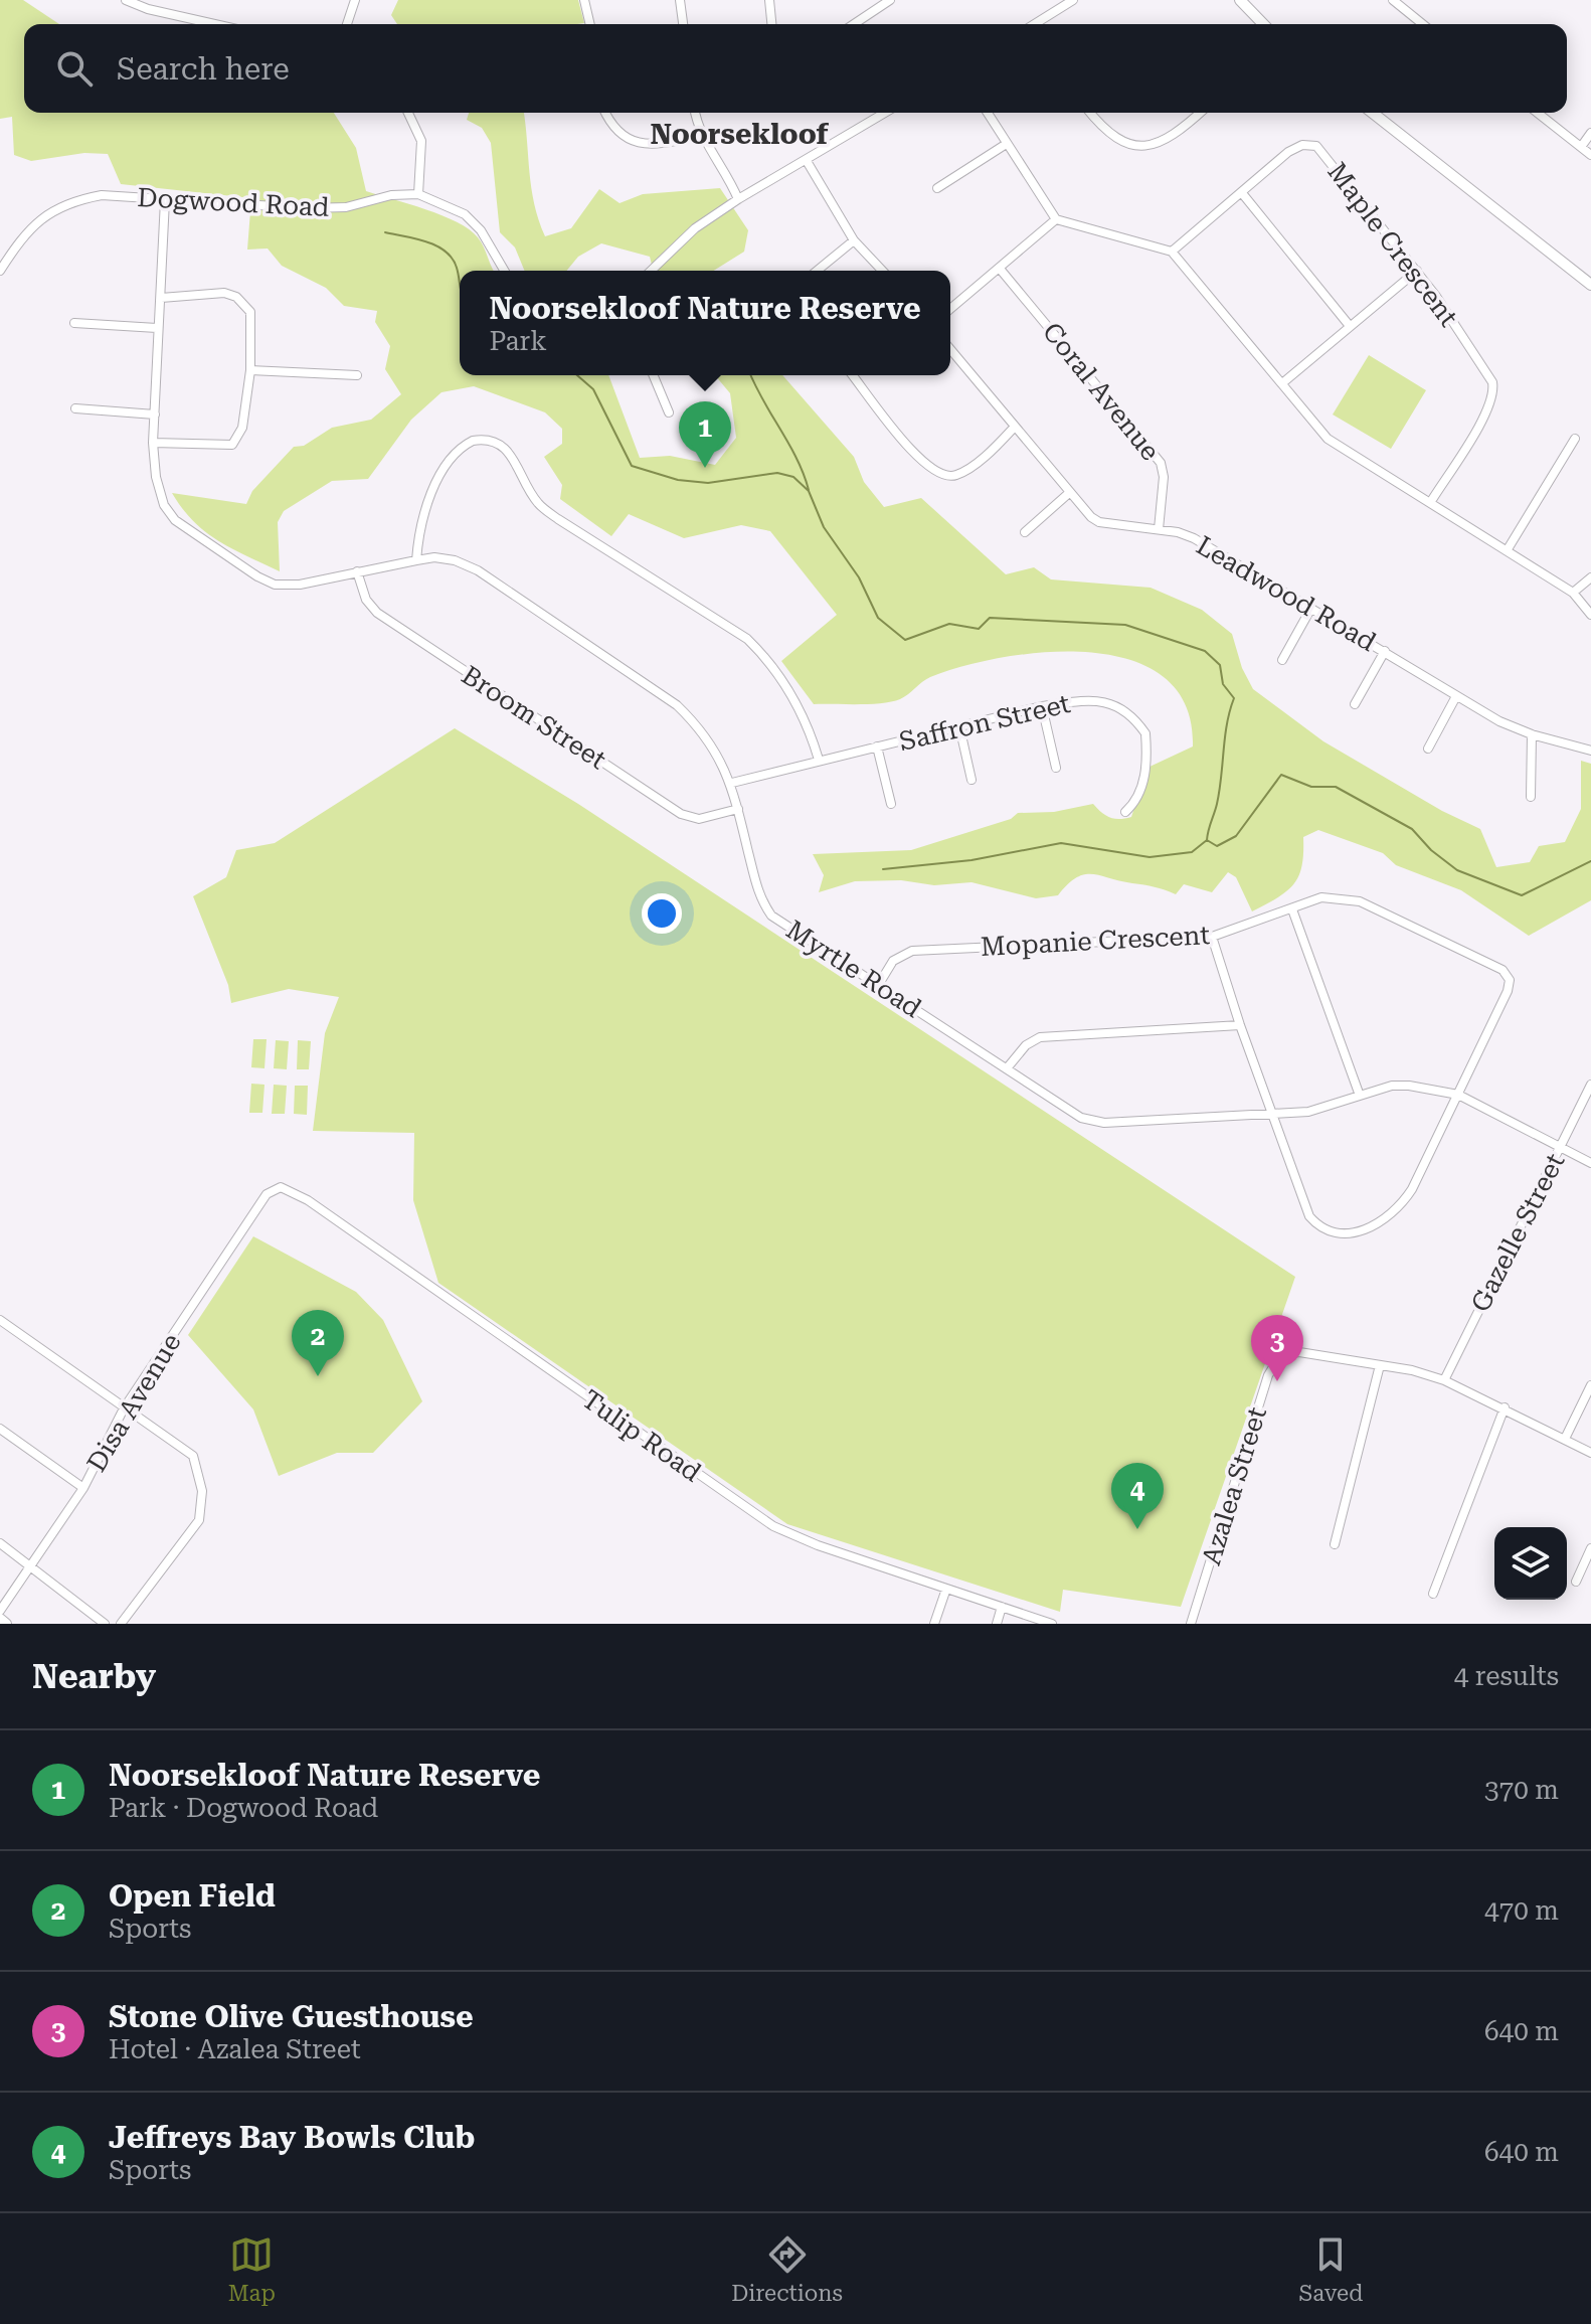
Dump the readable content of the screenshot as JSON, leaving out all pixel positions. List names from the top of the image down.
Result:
{
  "streets": {
    "street": [
      "Dogwood Road",
      "Maple Crescent",
      "Coral Avenue",
      "Leadwood Road",
      "Broom Street",
      "Saffron Street",
      "Mopanie Crescent",
      "Myrtle Road",
      "Gazelle Street",
      "Disa Avenue",
      "Tulip Road",
      "Azalea Street"
    ]
  },
  "crossings": [
    ["Dogwood Road", "Myrtle Road"],
    ["Coral Avenue", "Leadwood Road"],
    ["Broom Street", "Myrtle Road"],
    ["Saffron Street", "Myrtle Road"],
    ["Mopanie Crescent", "Myrtle Road"],
    ["Myrtle Road", "Gazelle Street"],
    ["Disa Avenue", "Tulip Road"]
  ],
  "districts": ["Noorsekloof"],
  "page": {
    "search": "Search here",
    "popup": ["Noorsekloof Nature Reserve", "Park"],
    "pins": [
      "1",
      "2",
      "3",
      "4"
    ],
    "heading": ["Nearby", "4 results"],
    "list": [
      {
        "mark": "1",
        "name": "Noorsekloof Nature Reserve",
        "note": "Park · Dogwood Road",
        "value": "370 m"
      },
      {
        "mark": "2",
        "name": "Open Field",
        "note": "Sports",
        "value": "470 m"
      },
      {
        "mark": "3",
        "name": "Stone Olive Guesthouse",
        "note": "Hotel · Azalea Street",
        "value": "640 m"
      },
      {
        "mark": "4",
        "name": "Jeffreys Bay Bowls Club",
        "note": "Sports",
        "value": "640 m"
      }
    ],
    "nav": ["Map", "Directions", "Saved"]
  }
}
